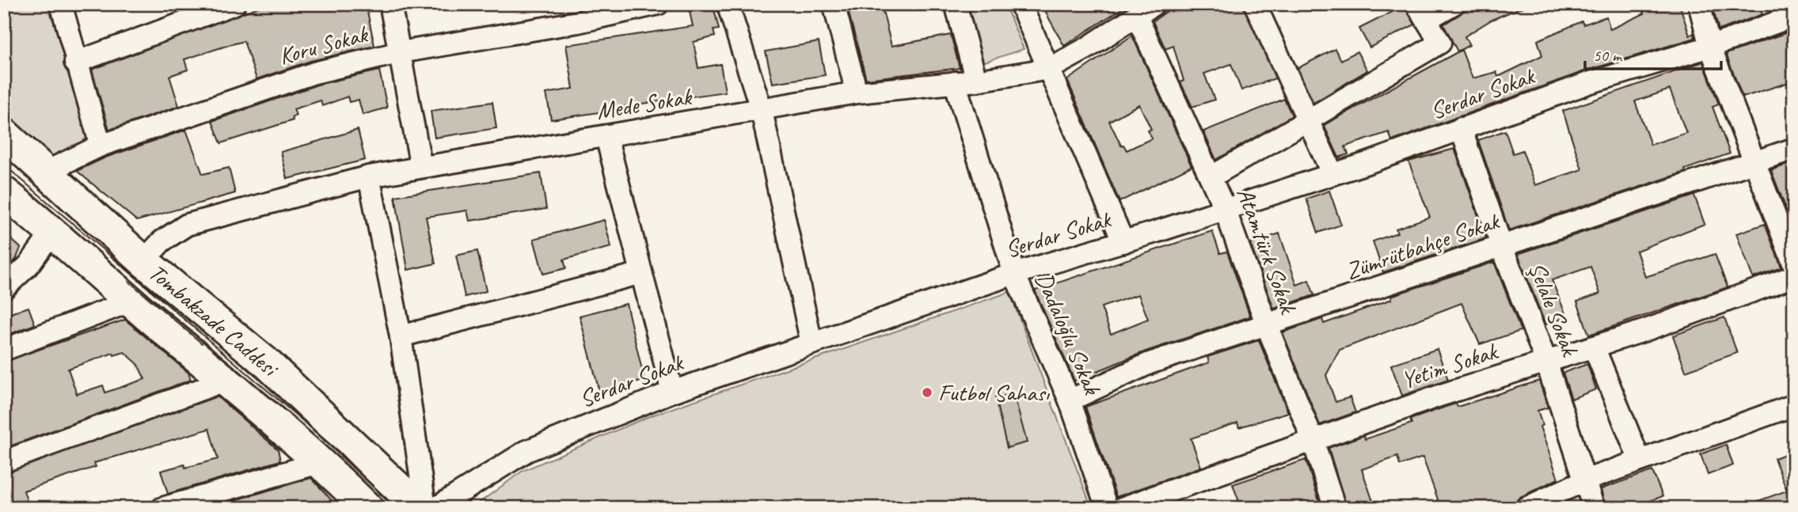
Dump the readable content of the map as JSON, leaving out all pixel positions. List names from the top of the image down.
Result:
{
  "streets": {
    "main road": ["Tombakzade Caddesi"],
    "street": [
      "Koru Sokak",
      "Serdar Sokak",
      "Mede Sokak",
      "Zümrütbahçe Sokak",
      "Atamtürk Sokak",
      "Şelale Sokak",
      "Dadaloğlu Sokak",
      "Yetim Sokak"
    ]
  },
  "crossings": [
    ["Koru Sokak", "Tombakzade Caddesi"],
    ["Serdar Sokak", "Atamtürk Sokak"],
    ["Serdar Sokak", "Şelale Sokak"],
    ["Serdar Sokak", "Dadaloğlu Sokak"],
    ["Mede Sokak", "Atamtürk Sokak"],
    ["Mede Sokak", "Tombakzade Caddesi"],
    ["Mede Sokak", "Dadaloğlu Sokak"],
    ["Zümrütbahçe Sokak", "Atamtürk Sokak"],
    ["Zümrütbahçe Sokak", "Şelale Sokak"],
    ["Zümrütbahçe Sokak", "Dadaloğlu Sokak"],
    ["Atamtürk Sokak", "Yetim Sokak"],
    ["Şelale Sokak", "Yetim Sokak"]
  ],
  "places": ["Futbol Sahası"],
  "scale_bar": "50 m"
}
